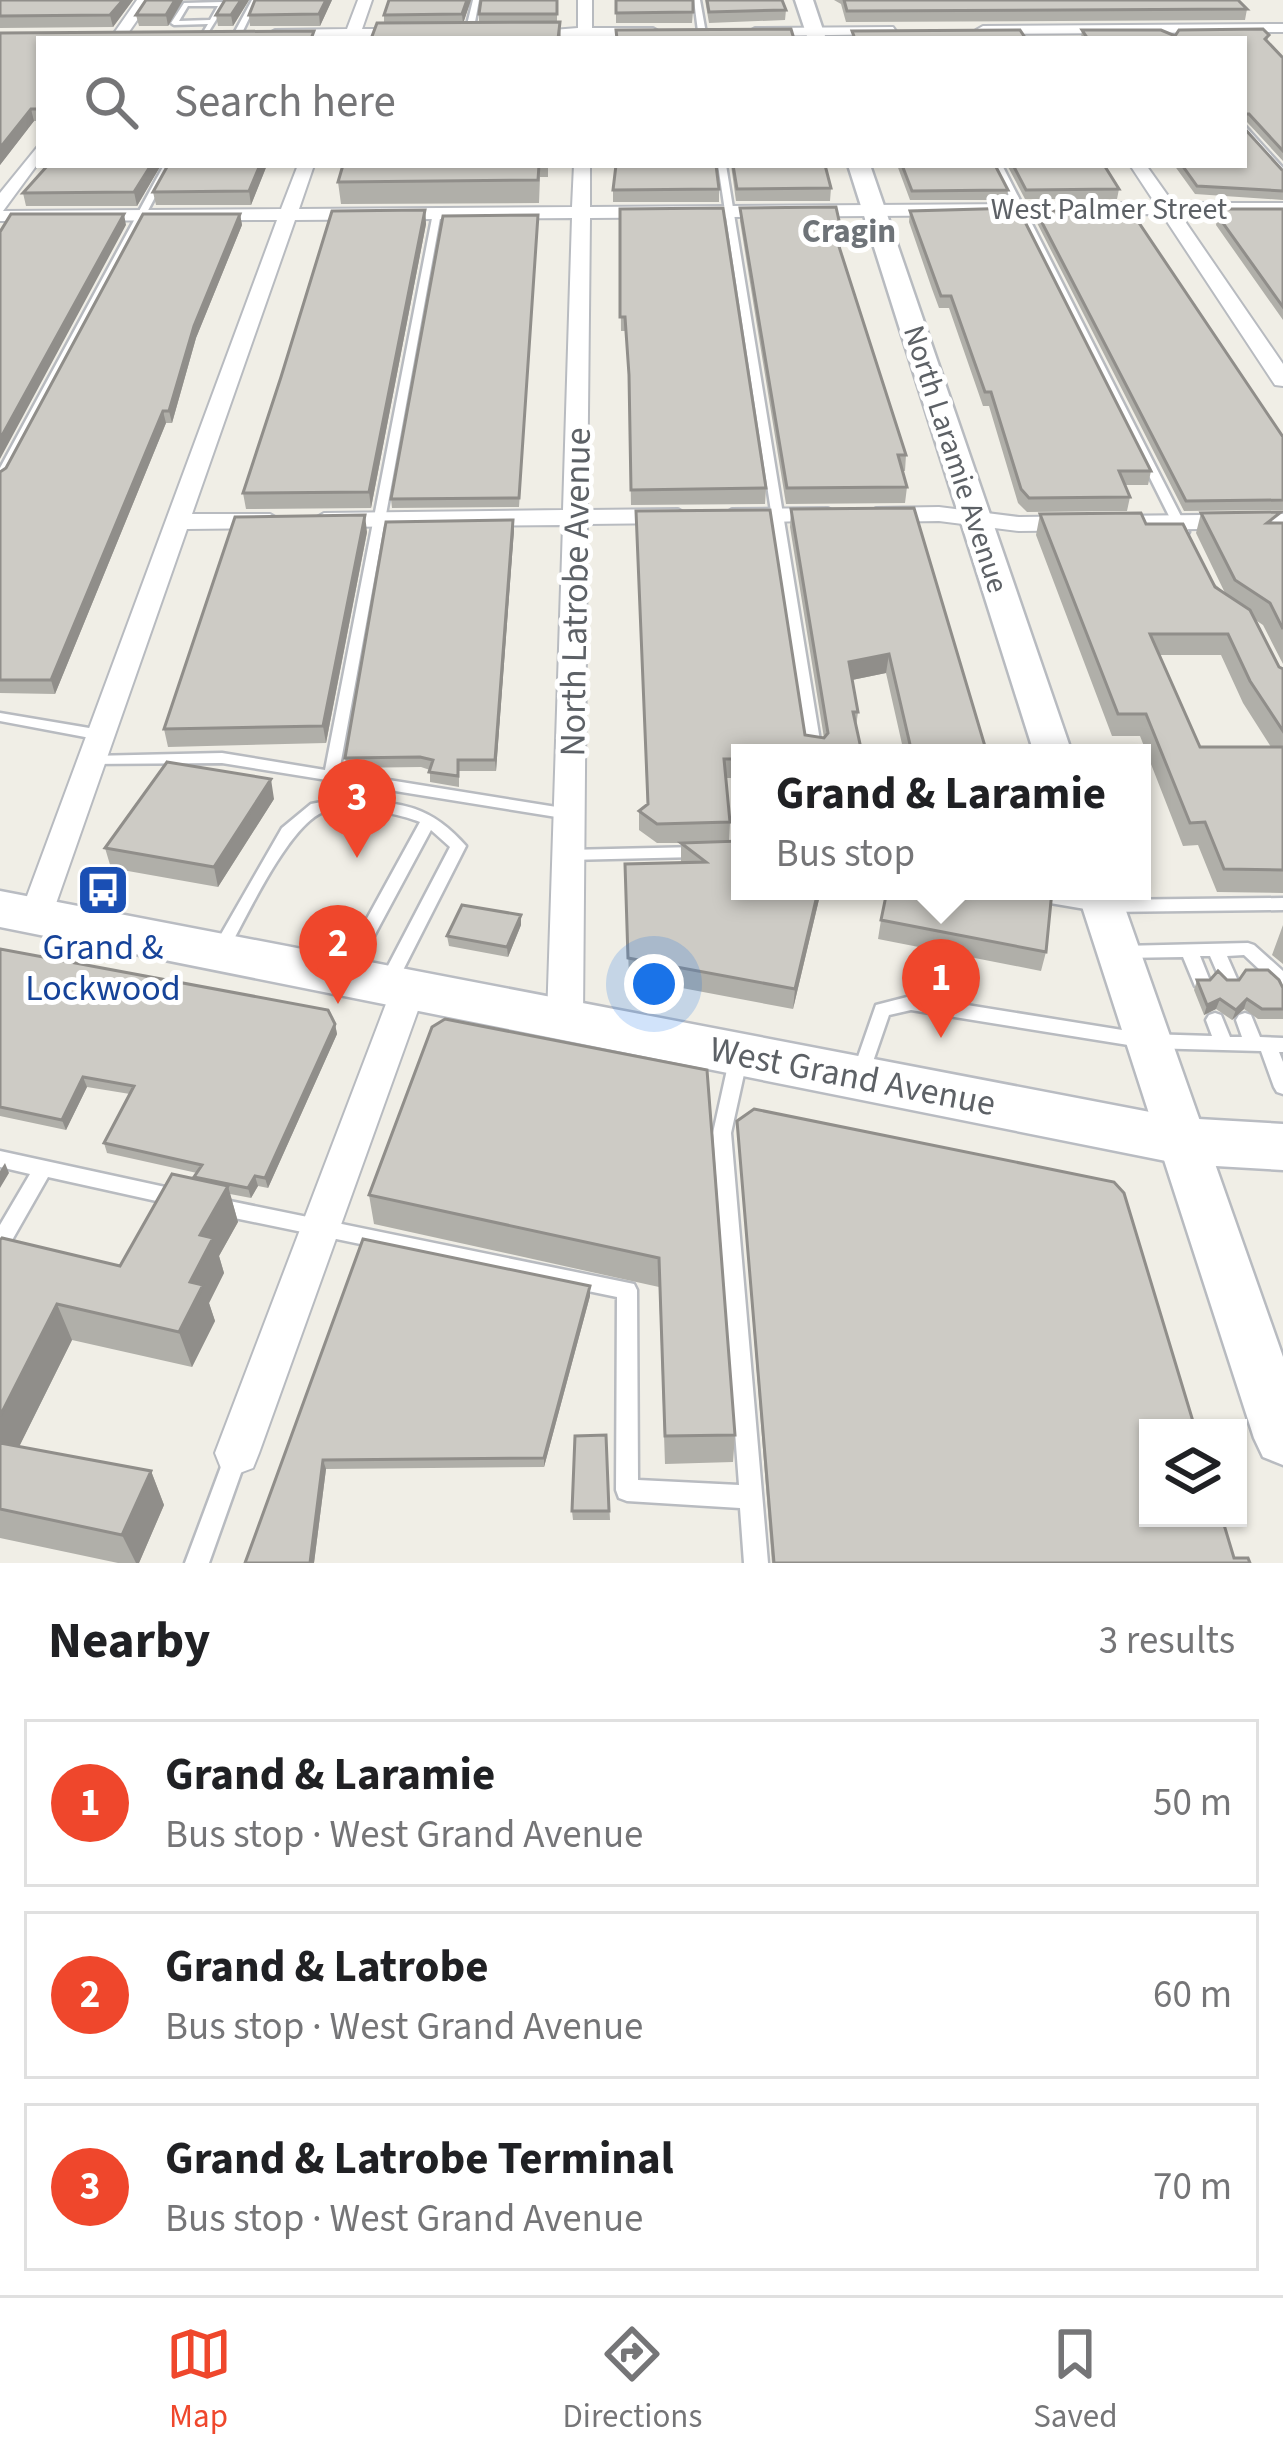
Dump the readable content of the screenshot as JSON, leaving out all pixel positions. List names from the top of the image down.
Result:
{
  "streets": {
    "main road": ["West Grand Avenue"],
    "street": ["West Palmer Street", "North Laramie Avenue", "North Latrobe Avenue"]
  },
  "crossings": [
    ["West Palmer Street", "North Laramie Avenue"],
    ["West Palmer Street", "North Latrobe Avenue"],
    ["North Latrobe Avenue", "West Grand Avenue"]
  ],
  "districts": ["Cragin"],
  "places": {
    "bus stop": ["Grand & Lockwood"]
  },
  "page": {
    "search": "Search here",
    "popup": ["Grand & Laramie", "Bus stop"],
    "pins": ["3", "2", "1"],
    "heading": ["Nearby", "3 results"],
    "list": [
      {
        "mark": "1",
        "name": "Grand & Laramie",
        "note": "Bus stop · West Grand Avenue",
        "value": "50 m"
      },
      {
        "mark": "2",
        "name": "Grand & Latrobe",
        "note": "Bus stop · West Grand Avenue",
        "value": "60 m"
      },
      {
        "mark": "3",
        "name": "Grand & Latrobe Terminal",
        "note": "Bus stop · West Grand Avenue",
        "value": "70 m"
      }
    ],
    "nav": ["Map", "Directions", "Saved"]
  }
}
